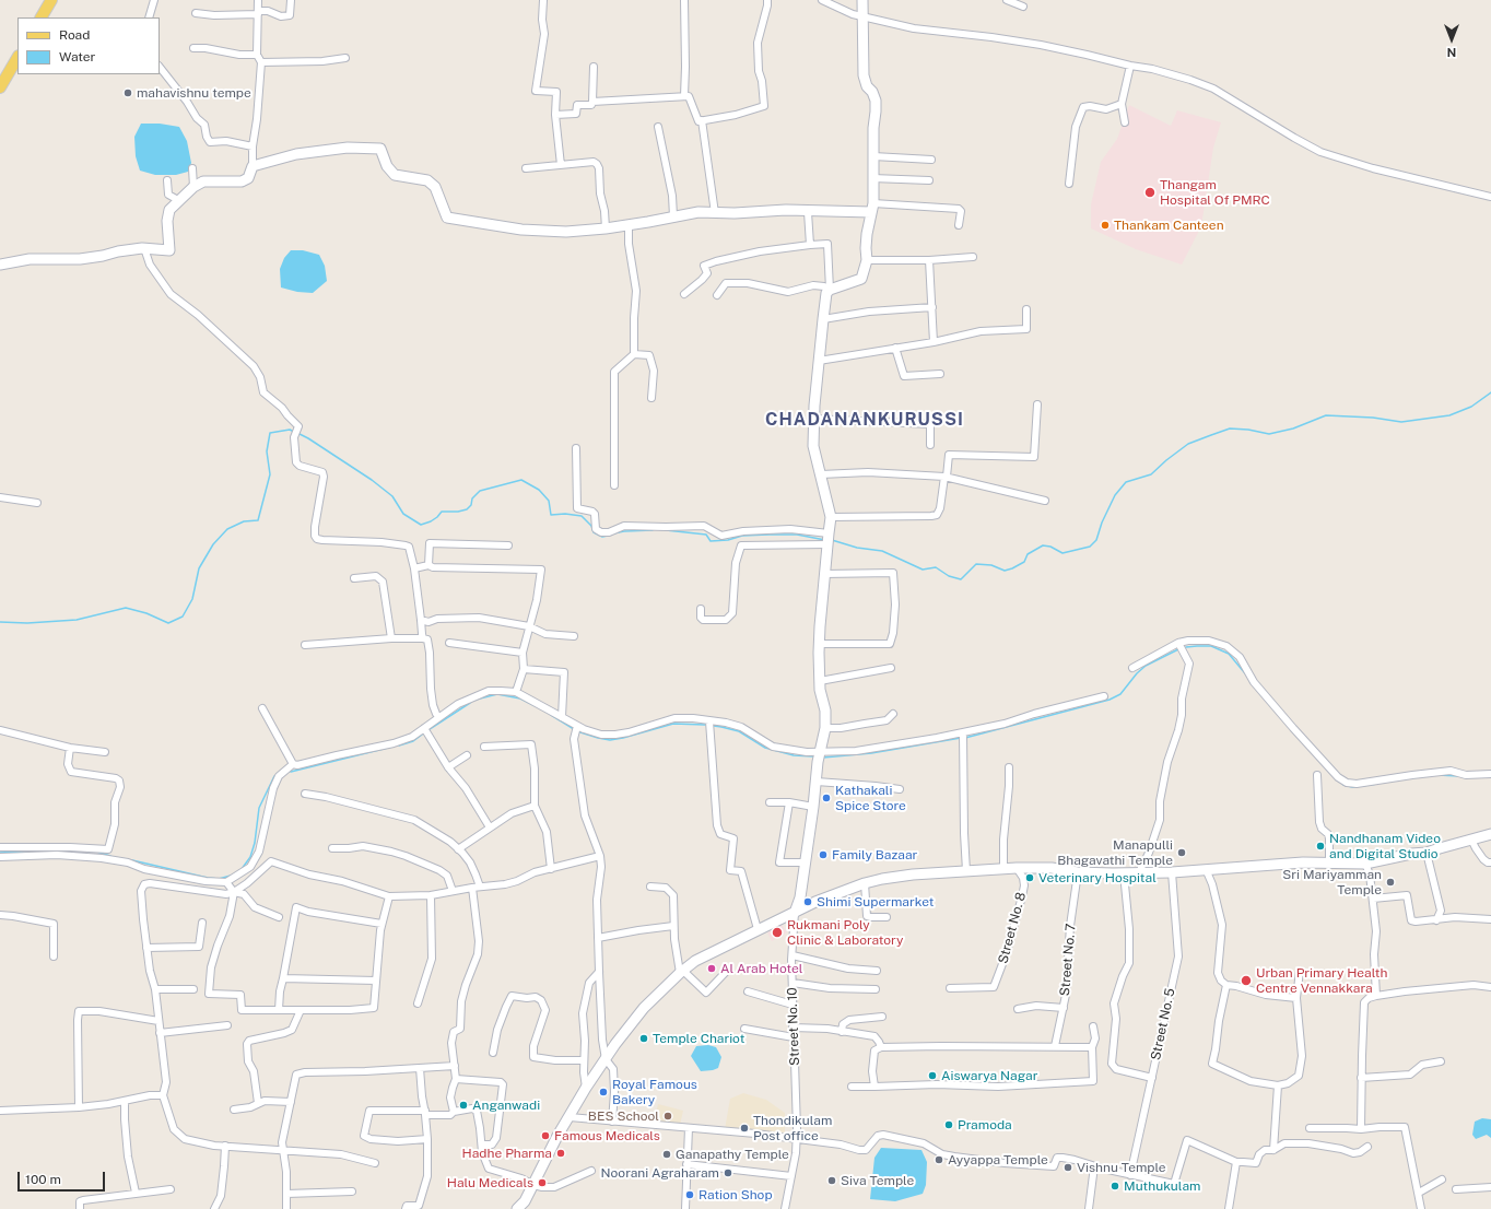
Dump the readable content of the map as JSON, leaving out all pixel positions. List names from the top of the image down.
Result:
{
  "streets": {
    "street": [
      "Street No. 8",
      "Street No. 7",
      "Street No. 5",
      "Street No. 10"
    ]
  },
  "districts": ["CHADANANKURUSSI"],
  "places": [
    "mahavishnu tempe",
    "Thangam Hospital Of PMRC",
    "Thankam Canteen",
    "Kathakali Spice Store",
    "Nandhanam Video and Digital Studio",
    "Manapulli Bhagavathi Temple",
    "Family Bazaar",
    "Veterinary Hospital",
    "Sri Mariyamman Temple",
    "Shimi Supermarket",
    "Rukmani Poly Clinic & Laboratory",
    "Al Arab Hotel",
    "Urban Primary Health Centre Vennakkara",
    "Temple Chariot",
    "Aiswarya Nagar",
    "Royal Famous Bakery",
    "Anganwadi",
    "BES School",
    "Pramoda",
    "Thondikulam Post office",
    "Famous Medicals",
    "Hadhe Pharma",
    "Ganapathy Temple",
    "Ayyappa Temple",
    "Vishnu Temple",
    "Noorani Agraharam",
    "Siva Temple",
    "Halu Medicals",
    "Muthukulam",
    "Ration Shop"
  ],
  "legend": ["Road", "Water"],
  "scale_bar": "100 m",
  "north": "bottom"
}
